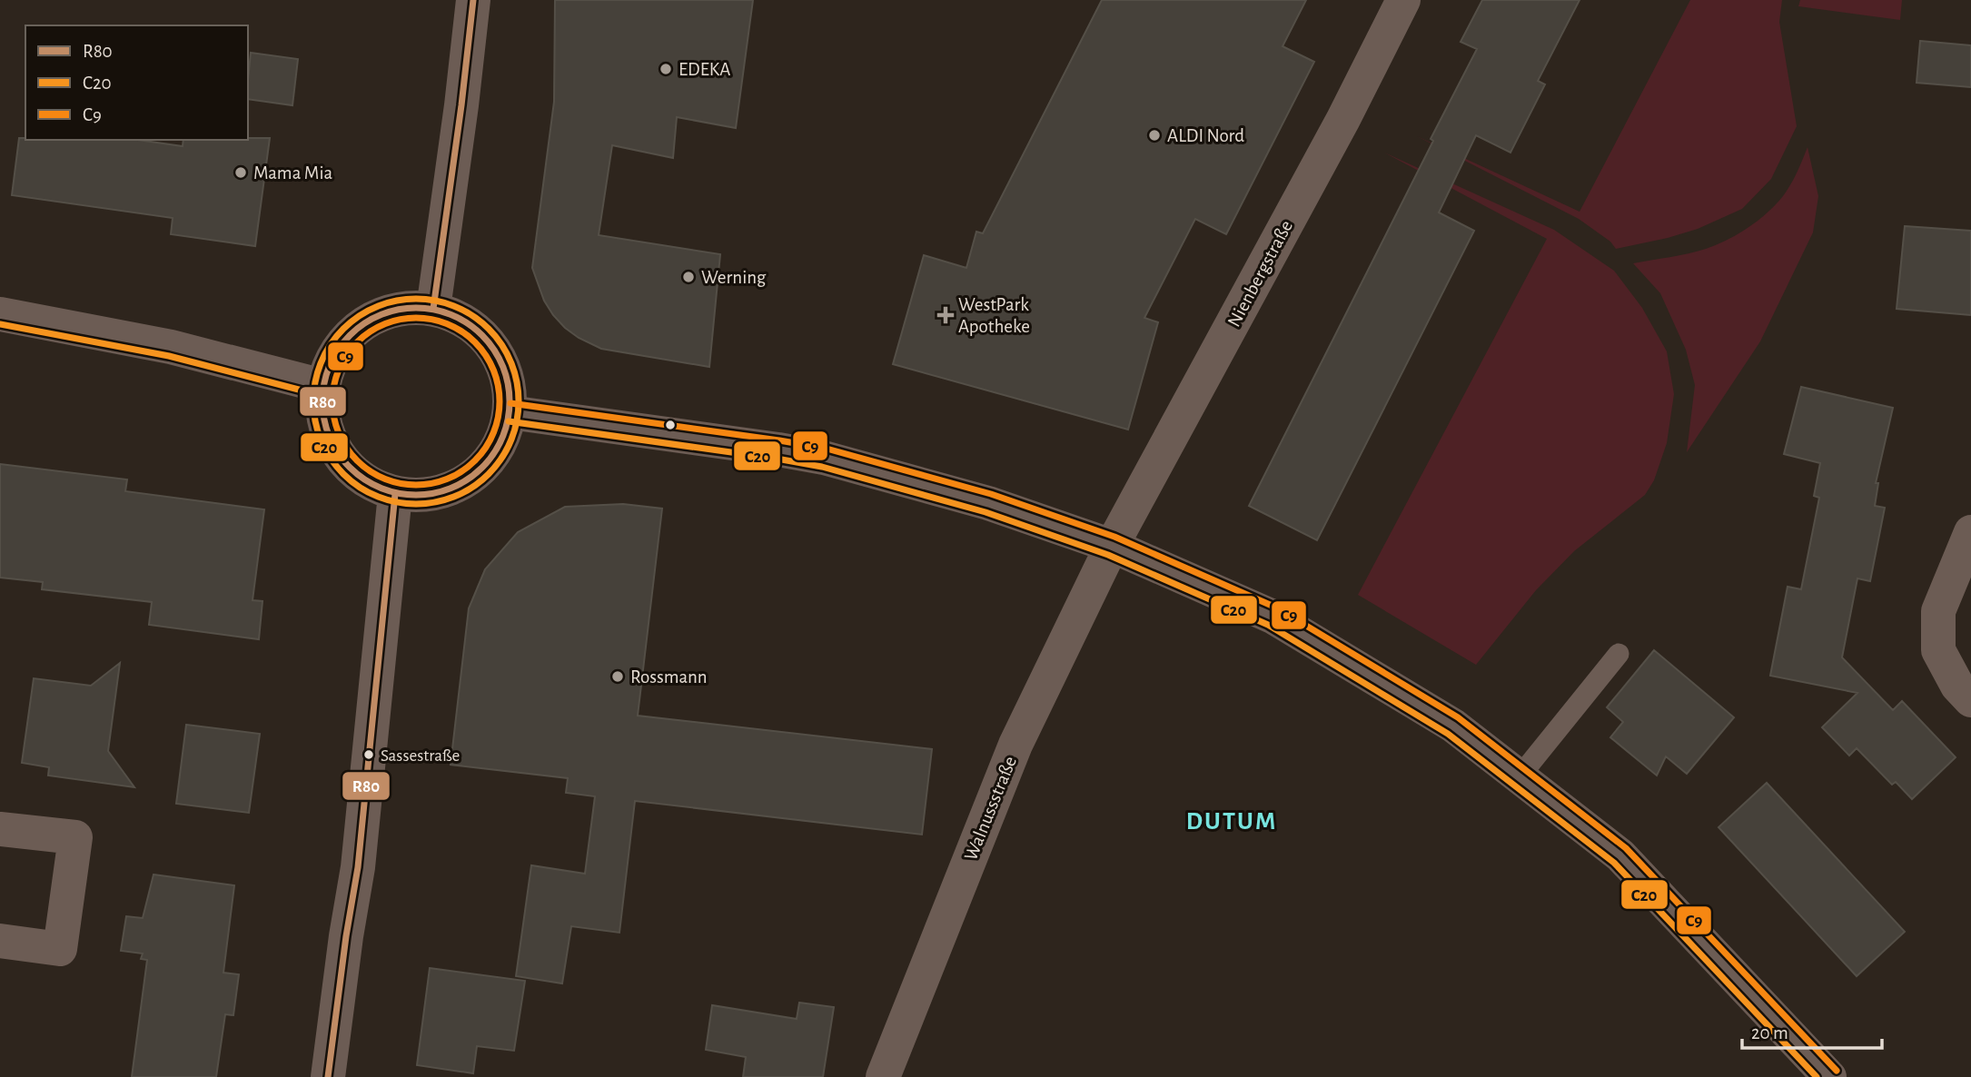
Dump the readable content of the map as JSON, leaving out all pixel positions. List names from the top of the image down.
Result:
{
  "streets": {
    "street": ["Nienbergstraße", "Walnussstraße"]
  },
  "crossings": [
    ["Nienbergstraße", "Walnussstraße"]
  ],
  "districts": ["DUTUM"],
  "places": {
    "other": [
      "EDEKA",
      "ALDI Nord",
      "Mama Mia",
      "Werning",
      "Rossmann",
      "Sassestraße"
    ],
    "health": ["WestPark Apotheke"]
  },
  "lines": ["transit line R80", "transit line C20", "transit line C9"],
  "legend": ["R80", "C20", "C9"],
  "scale_bar": "20 m"
}
